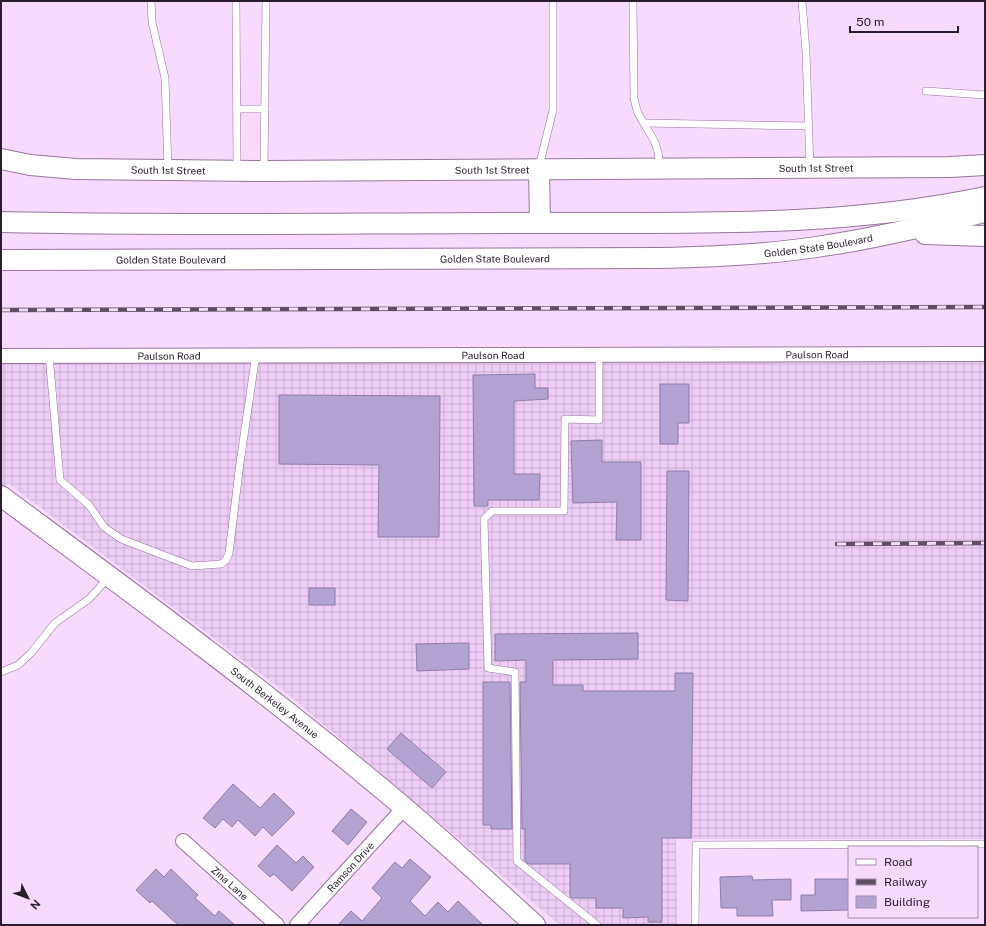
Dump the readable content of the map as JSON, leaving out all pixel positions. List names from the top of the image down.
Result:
{
  "streets": {
    "main road": ["South 1st Street", "Golden State Boulevard", "South Berkeley Avenue"],
    "street": ["Paulson Road", "Ramson Drive", "Zina Lane"]
  },
  "crossings": [
    ["South Berkeley Avenue", "Ramson Drive"]
  ],
  "legend": ["Road", "Railway", "Building"],
  "scale_bar": "50 m",
  "north": "bottom right"
}
